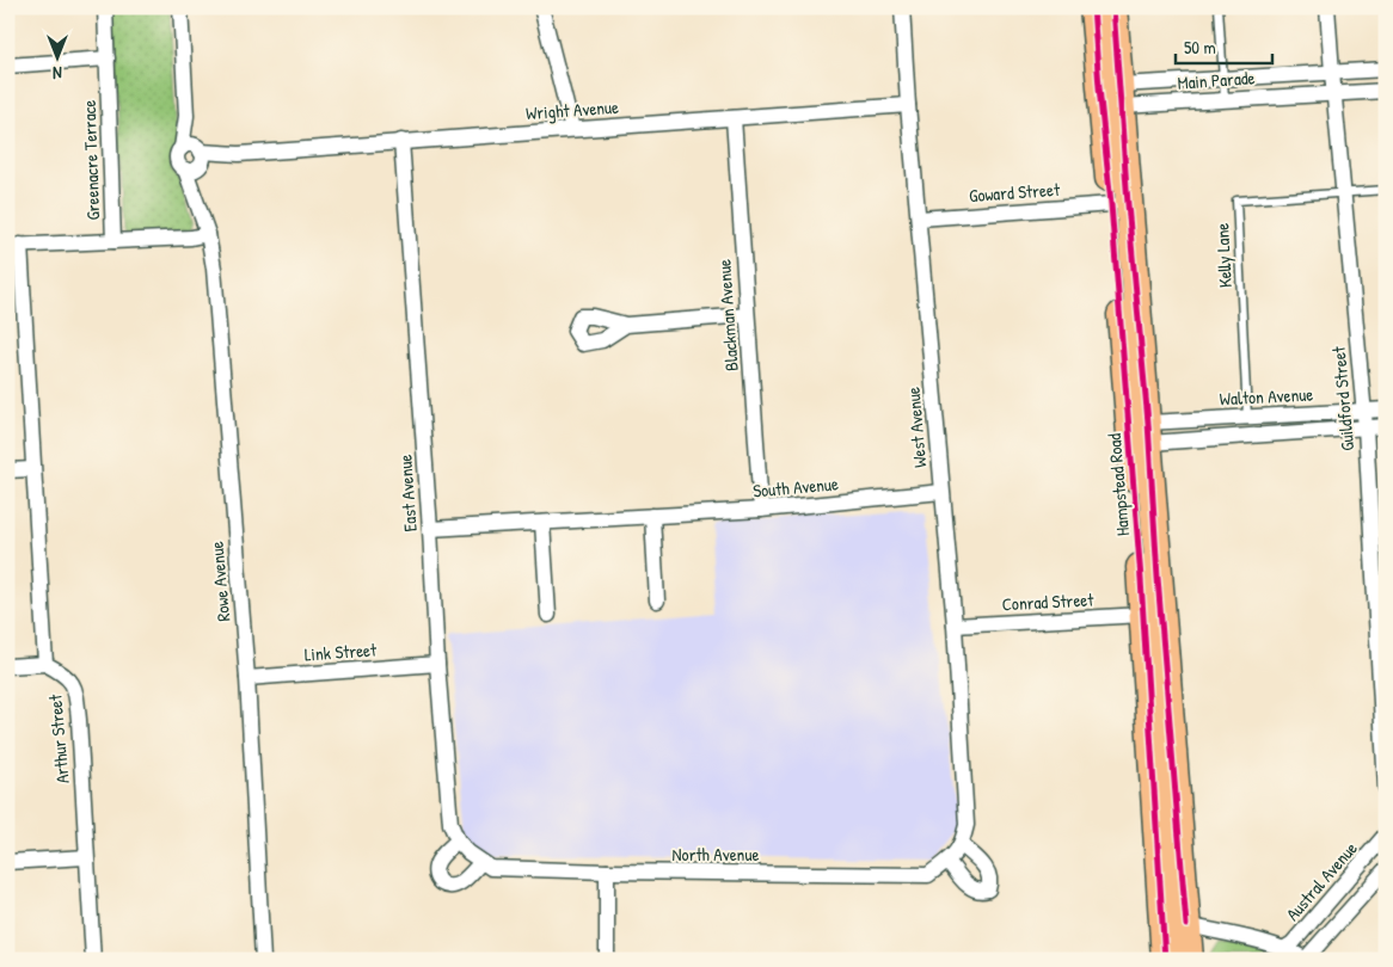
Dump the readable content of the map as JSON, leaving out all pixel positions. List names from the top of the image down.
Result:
{
  "streets": {
    "highway": ["Hampstead Road"],
    "street": [
      "Main Parade",
      "Wright Avenue",
      "Greenacre Terrace",
      "Goward Street",
      "Blackman Avenue",
      "Walton Avenue",
      "Guildford Street",
      "West Avenue",
      "South Avenue",
      "East Avenue",
      "Rowe Avenue",
      "Conrad Street",
      "Link Street",
      "Arthur Street",
      "North Avenue",
      "Austral Avenue"
    ],
    "lane": ["Kelly Lane"]
  },
  "crossings": [
    ["Main Parade", "Guildford Street"],
    ["Main Parade", "Hampstead Road"],
    ["Wright Avenue", "Blackman Avenue"],
    ["Wright Avenue", "West Avenue"],
    ["Wright Avenue", "East Avenue"],
    ["Wright Avenue", "Rowe Avenue"],
    ["Goward Street", "West Avenue"],
    ["Goward Street", "Hampstead Road"],
    ["Kelly Lane", "Walton Avenue"],
    ["Kelly Lane", "Guildford Street"],
    ["Blackman Avenue", "South Avenue"],
    ["Walton Avenue", "Guildford Street"],
    ["Walton Avenue", "Hampstead Road"],
    ["West Avenue", "South Avenue"],
    ["West Avenue", "Conrad Street"],
    ["West Avenue", "North Avenue"],
    ["Hampstead Road", "Conrad Street"],
    ["South Avenue", "East Avenue"],
    ["East Avenue", "Link Street"],
    ["East Avenue", "North Avenue"],
    ["Rowe Avenue", "Link Street"]
  ],
  "scale_bar": "50 m",
  "north": "bottom"
}
